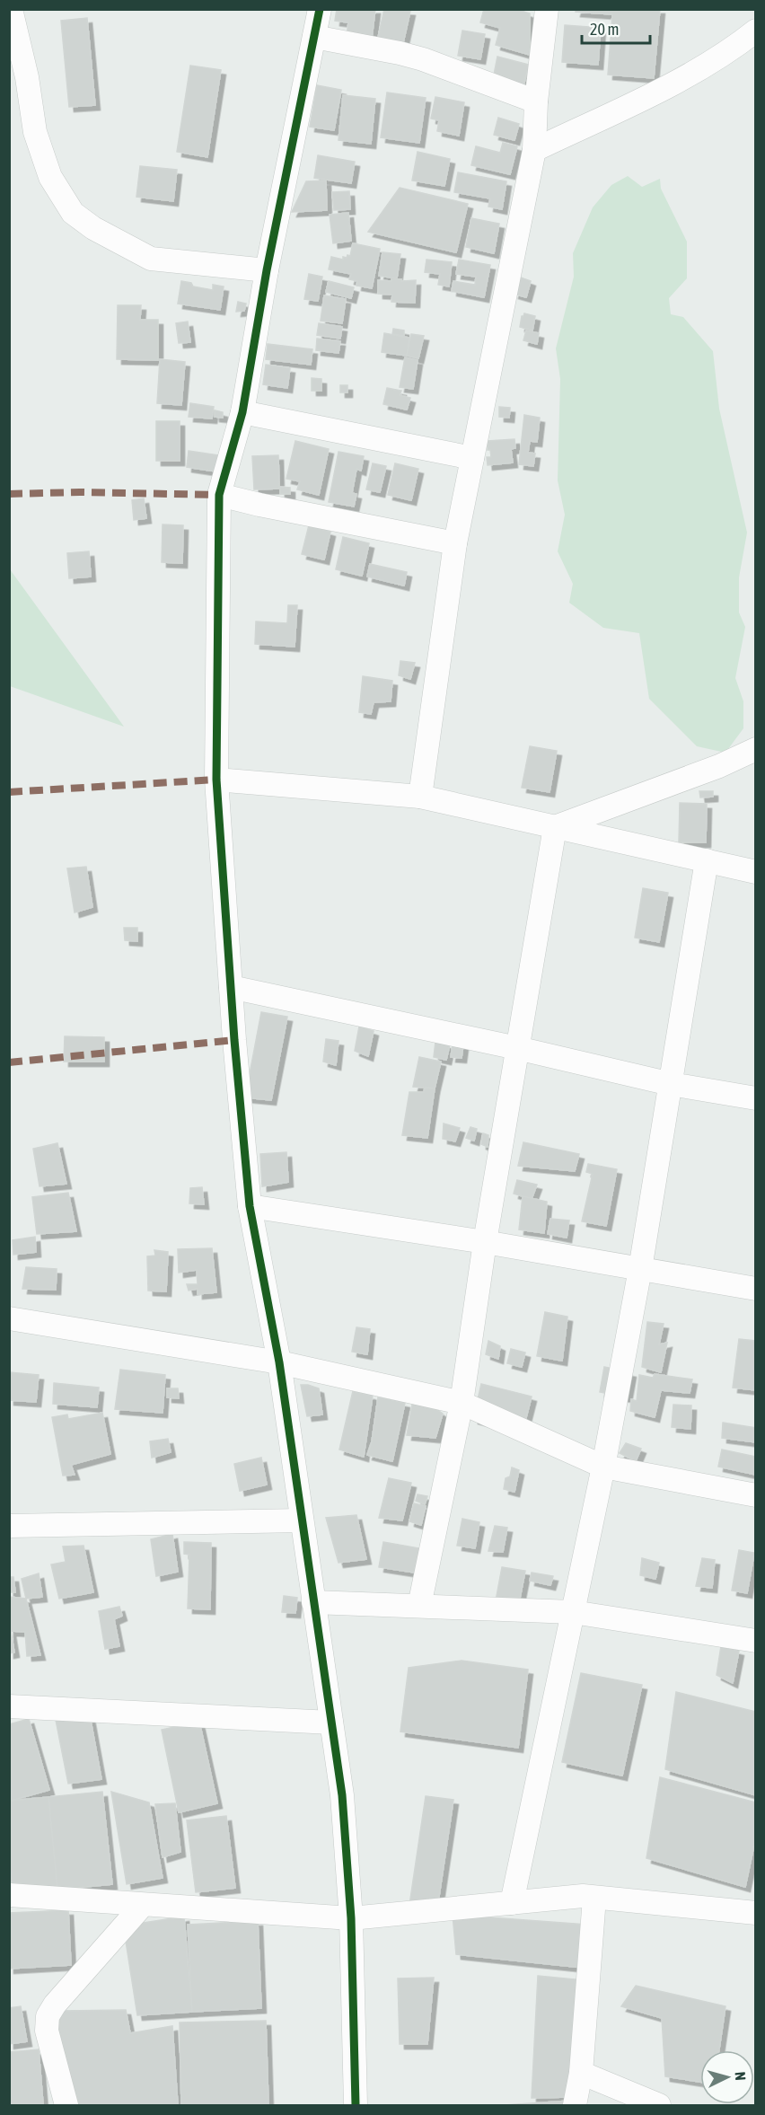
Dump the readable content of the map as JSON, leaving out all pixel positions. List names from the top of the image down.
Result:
{
  "scale_bar": "20 m",
  "north": "right"
}
